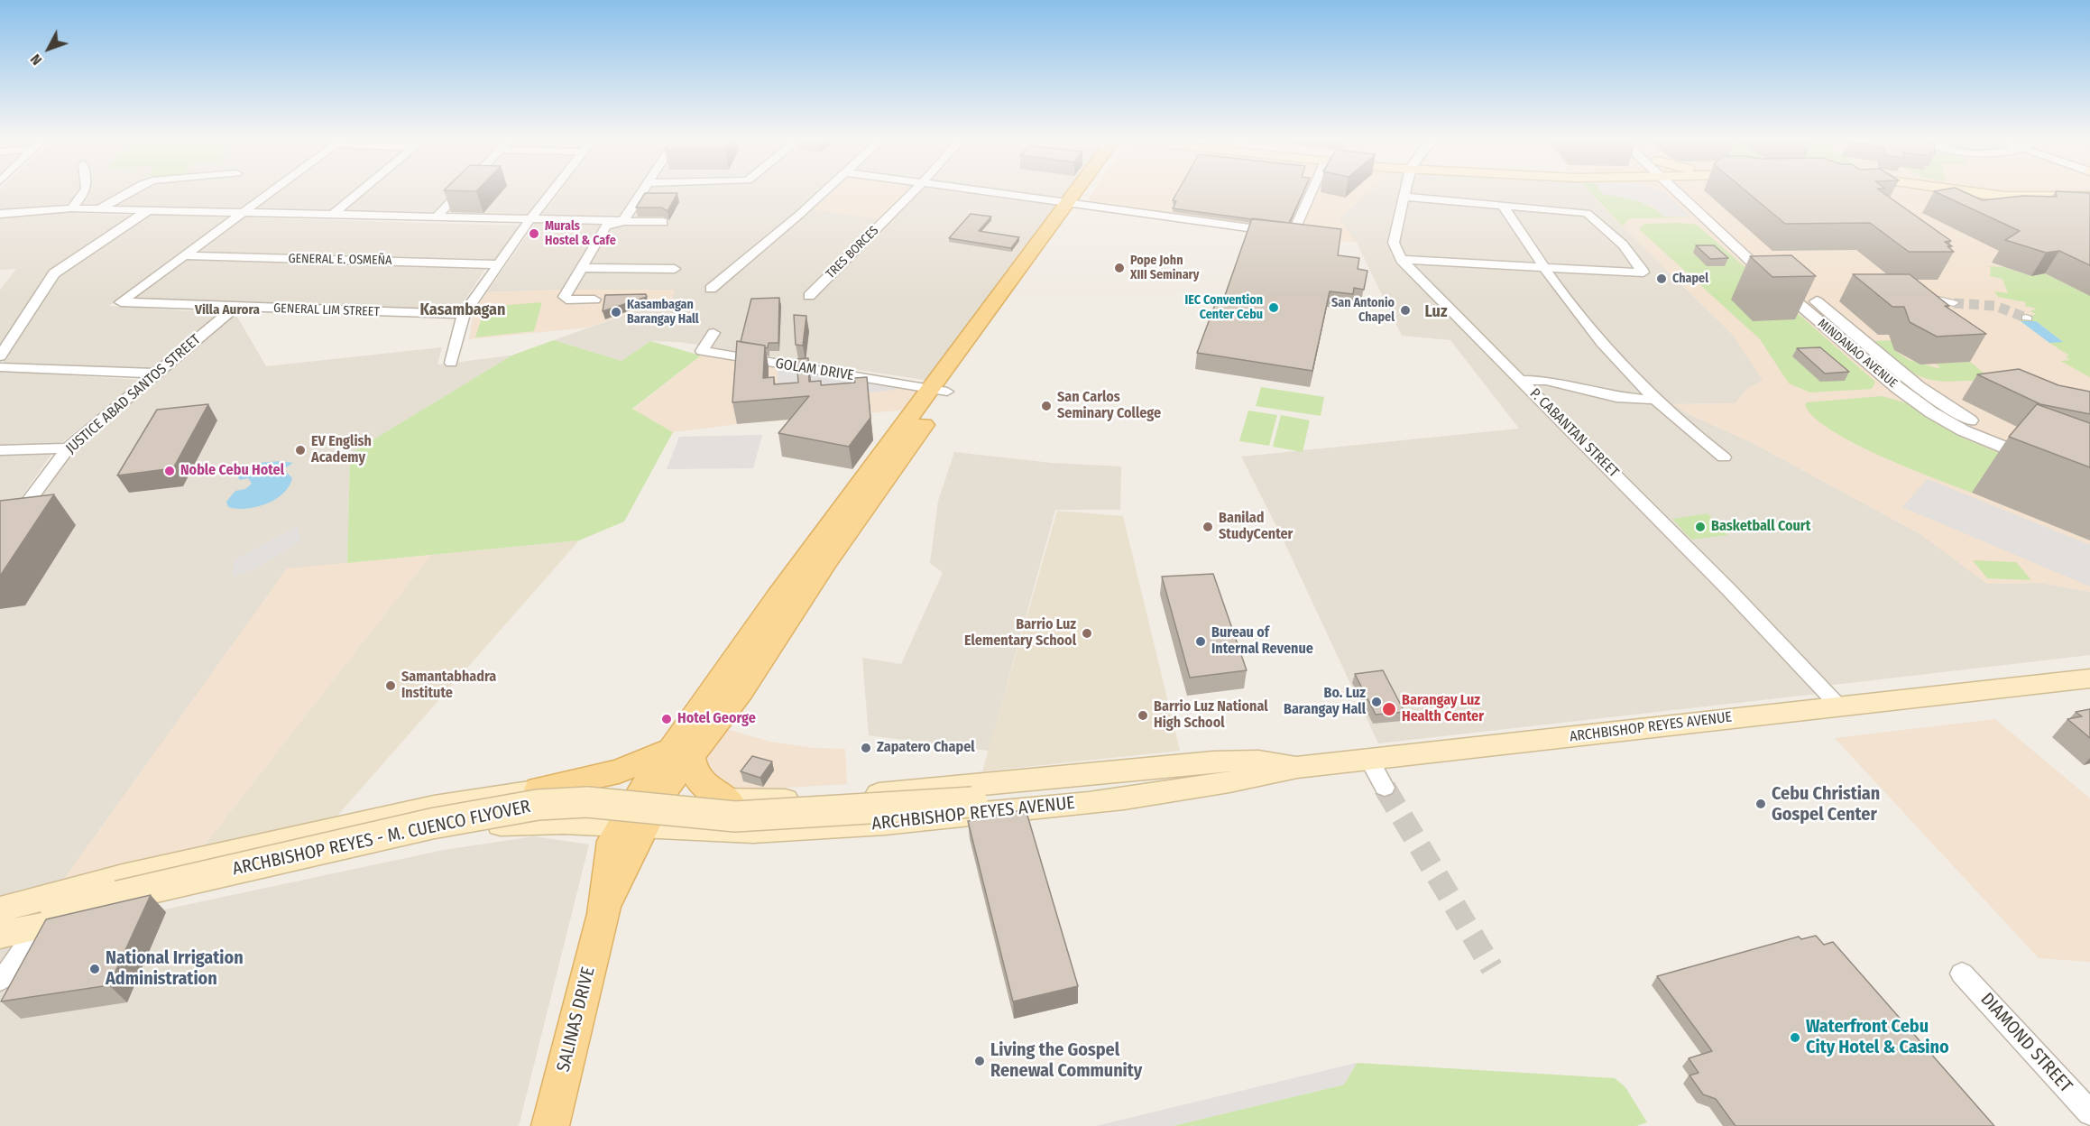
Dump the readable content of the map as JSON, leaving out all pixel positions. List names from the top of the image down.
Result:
{
  "streets": {
    "main road": ["ARCHBISHOP REYES AVENUE", "ARCHBISHOP REYES - M. CUENCO FLYOVER", "SALINAS DRIVE"],
    "street": [
      "TRES BORCES",
      "GENERAL E. OSMEÑA",
      "GENERAL LIM STREET",
      "MINDANAO AVENUE",
      "GOLAM DRIVE",
      "JUSTICE ABAD SANTOS STREET",
      "P. CABANTAN STREET",
      "DIAMOND STREET"
    ]
  },
  "crossings": [
    ["GENERAL E. OSMEÑA", "GENERAL LIM STREET"],
    ["GENERAL LIM STREET", "JUSTICE ABAD SANTOS STREET"],
    ["GOLAM DRIVE", "SALINAS DRIVE"],
    ["P. CABANTAN STREET", "ARCHBISHOP REYES AVENUE"],
    ["ARCHBISHOP REYES AVENUE", "ARCHBISHOP REYES - M. CUENCO FLYOVER"],
    ["ARCHBISHOP REYES AVENUE", "SALINAS DRIVE"]
  ],
  "districts": ["Villa Aurora", "Kasambagan", "Luz"],
  "places": [
    "Murals Hostel & Cafe",
    "Pope John XIII Seminary",
    "Chapel",
    "IEC Convention Center Cebu",
    "San Antonio Chapel",
    "Kasambagan Barangay Hall",
    "San Carlos Seminary College",
    "EV English Academy",
    "Noble Cebu Hotel",
    "Banilad StudyCenter",
    "Basketball Court",
    "Barrio Luz Elementary School",
    "Bureau of Internal Revenue",
    "Samantabhadra Institute",
    "Bo. Luz Barangay Hall",
    "Barangay Luz Health Center",
    "Barrio Luz National High School",
    "Hotel George",
    "Zapatero Chapel",
    "Cebu Christian Gospel Center",
    "National Irrigation Administration",
    "Waterfront Cebu City Hotel & Casino",
    "Living the Gospel Renewal Community"
  ],
  "north": "bottom left"
}
